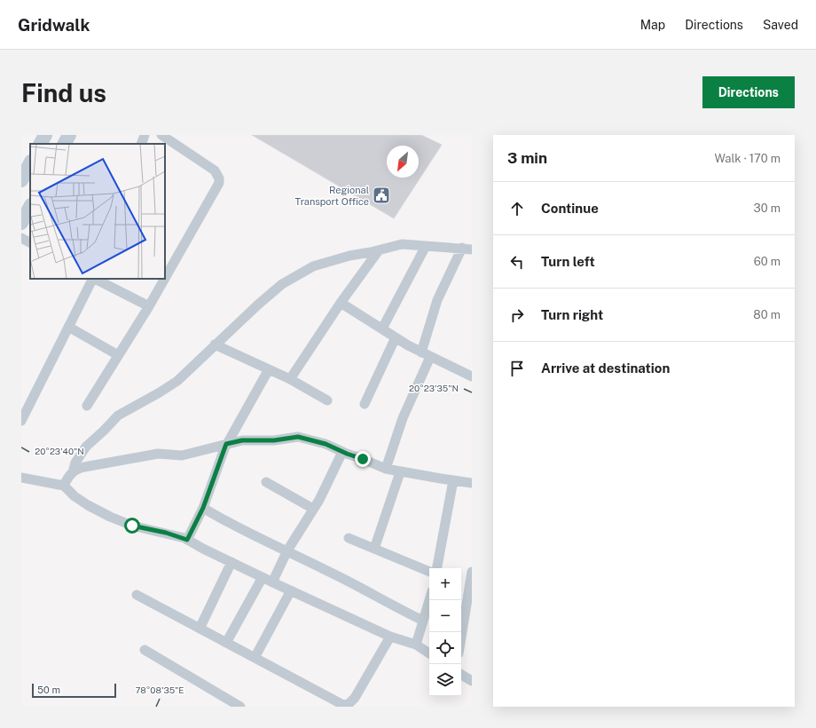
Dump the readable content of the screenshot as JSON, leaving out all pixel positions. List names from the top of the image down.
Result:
{
  "places": {
    "public building": ["Regional Transport Office"]
  },
  "scale_bar": "50 m",
  "north": "bottom left",
  "page": {
    "header": "Gridwalk",
    "nav": ["Map", "Directions", "Saved"],
    "buttons": "Directions",
    "title": "Find us",
    "heading": ["3 min", "Walk · 170 m"],
    "list": [
      ["Continue", "30 m"],
      ["Turn left", "60 m"],
      ["Turn right", "80 m"],
      "Arrive at destination"
    ],
    "map_buttons": ["+", "−"],
    "scale": "50 m"
  },
  "coordinates": ["20°23'35\"N", "20°23'40\"N", "78°08'35\"E"]
}
